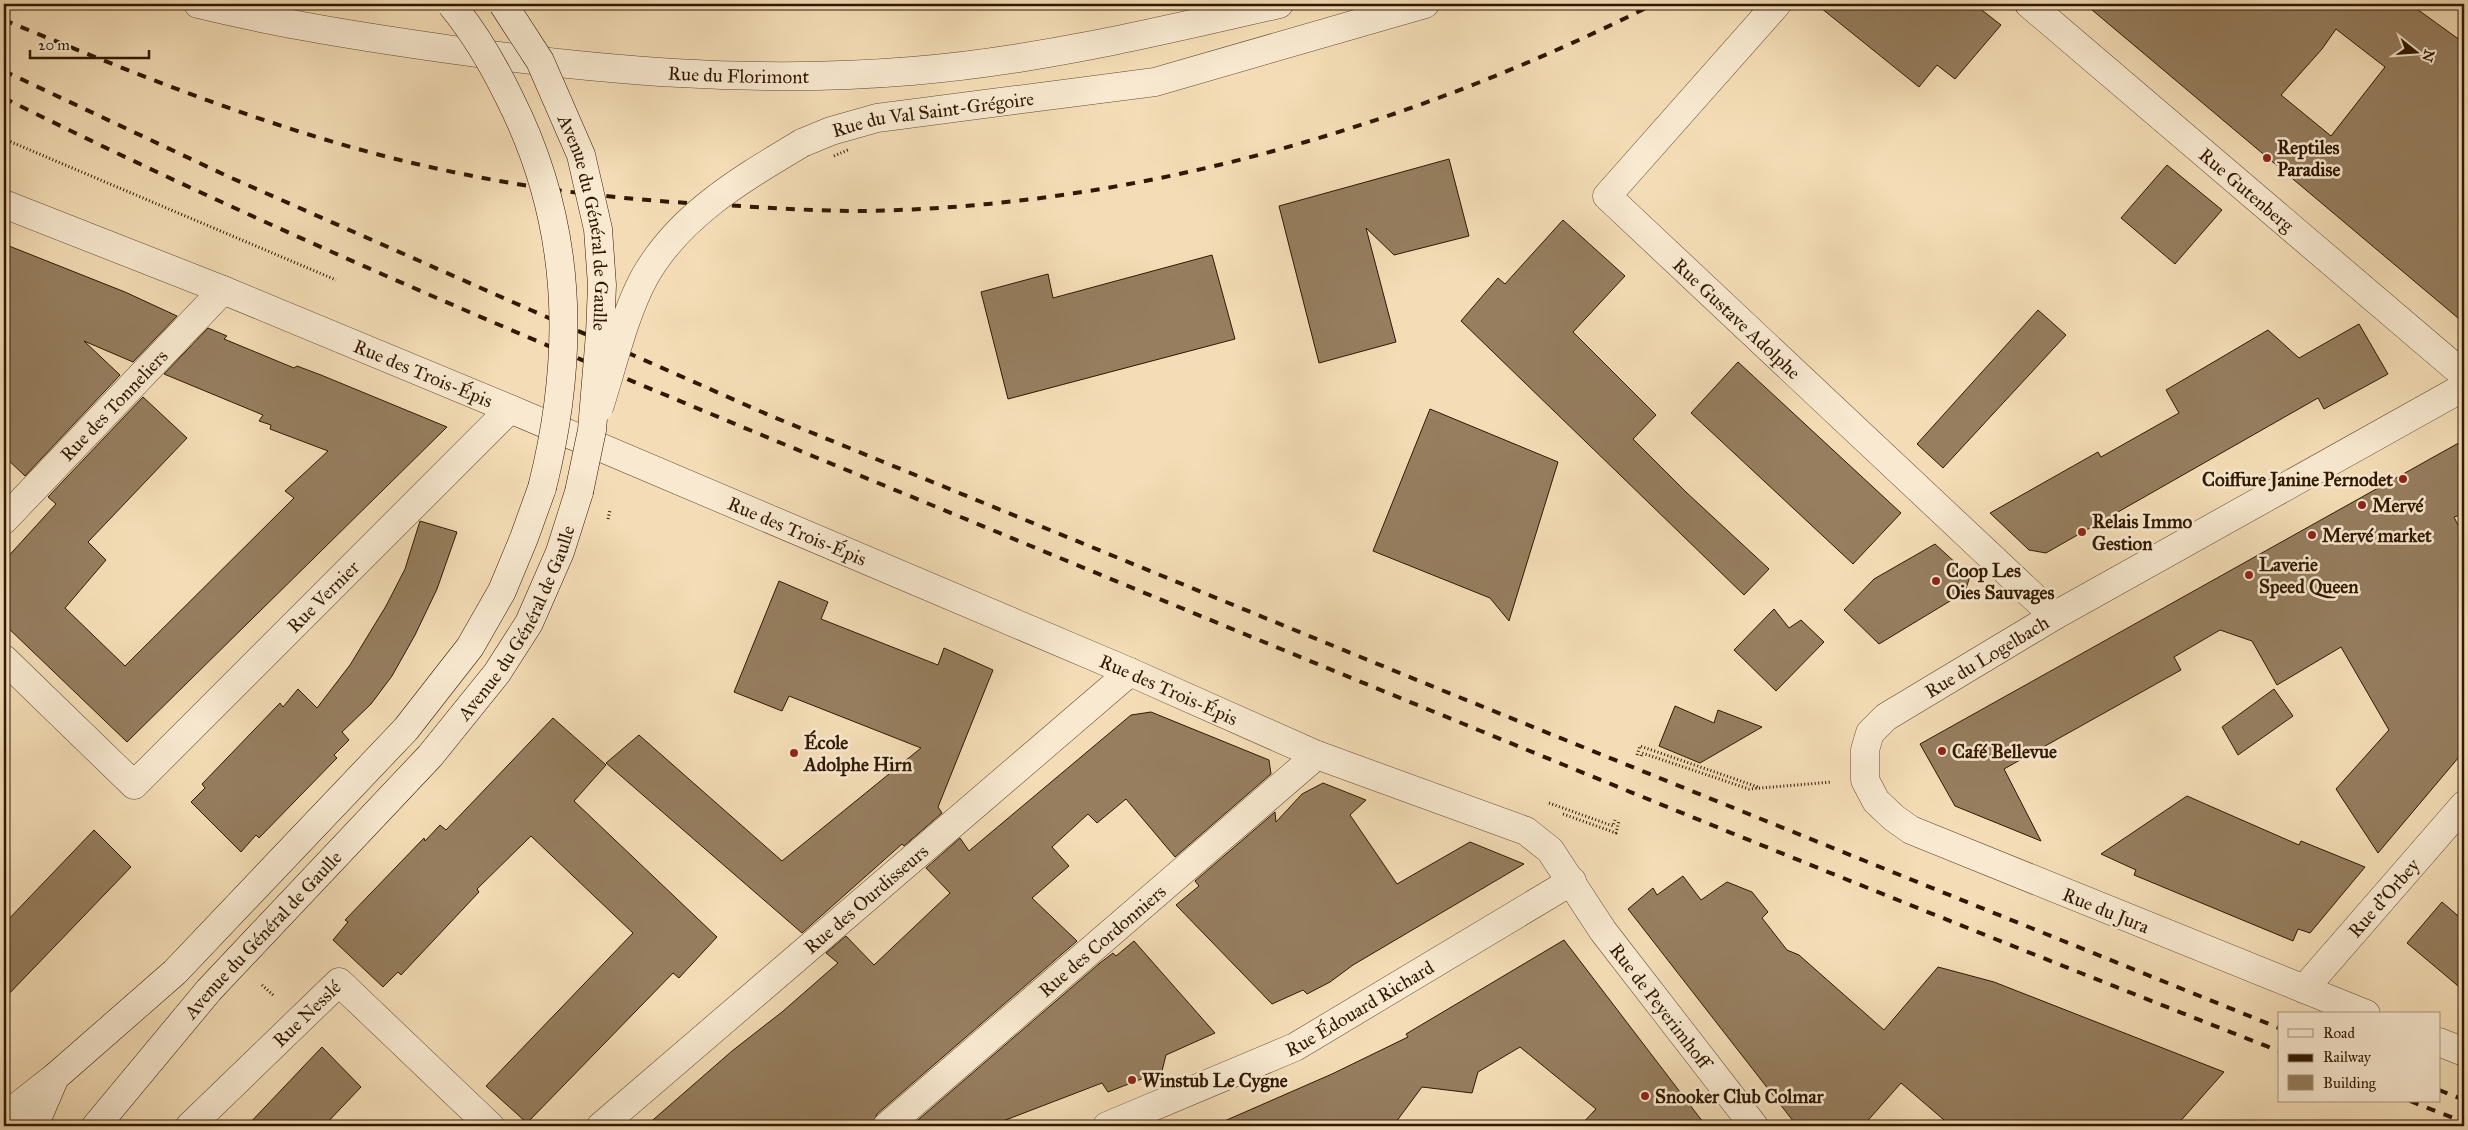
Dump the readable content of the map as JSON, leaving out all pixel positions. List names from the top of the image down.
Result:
{
  "streets": {
    "street": [
      "Rue du Florimont",
      "Rue du Val Saint-Grégoire",
      "Rue Gutenberg",
      "Avenue du Général de Gaulle",
      "Rue Gustave Adolphe",
      "Rue des Trois-Épis",
      "Rue des Tonneliers",
      "Rue Vernier",
      "Rue du Logelbach",
      "Rue d'Orbey",
      "Rue des Ourdisseurs",
      "Rue du Jura",
      "Rue des Cordonniers",
      "Rue de Peyerimhoff",
      "Rue Édouard Richard",
      "Rue Nesslé"
    ]
  },
  "crossings": [
    ["Rue du Val Saint-Grégoire", "Avenue du Général de Gaulle"],
    ["Rue Gustave Adolphe", "Rue du Logelbach"],
    ["Rue des Trois-Épis", "Rue des Tonneliers"],
    ["Rue des Trois-Épis", "Rue Vernier"],
    ["Rue des Trois-Épis", "Rue des Ourdisseurs"],
    ["Rue des Trois-Épis", "Rue des Cordonniers"],
    ["Rue des Trois-Épis", "Rue de Peyerimhoff"],
    ["Rue des Trois-Épis", "Rue Édouard Richard"],
    ["Rue du Logelbach", "Rue du Jura"],
    ["Rue d'Orbey", "Rue du Jura"],
    ["Rue de Peyerimhoff", "Rue Édouard Richard"]
  ],
  "places": [
    "Reptiles Paradise",
    "Coiffure Janine Pernodet",
    "Mervé",
    "Relais Immo Gestion",
    "Mervé market",
    "Laverie Speed Queen",
    "Coop Les Oies Sauvages",
    "Café Bellevue",
    "École Adolphe Hirn",
    "Winstub Le Cygne",
    "Snooker Club Colmar"
  ],
  "legend": ["Road", "Railway", "Building"],
  "scale_bar": "20 m",
  "north": "right"
}
